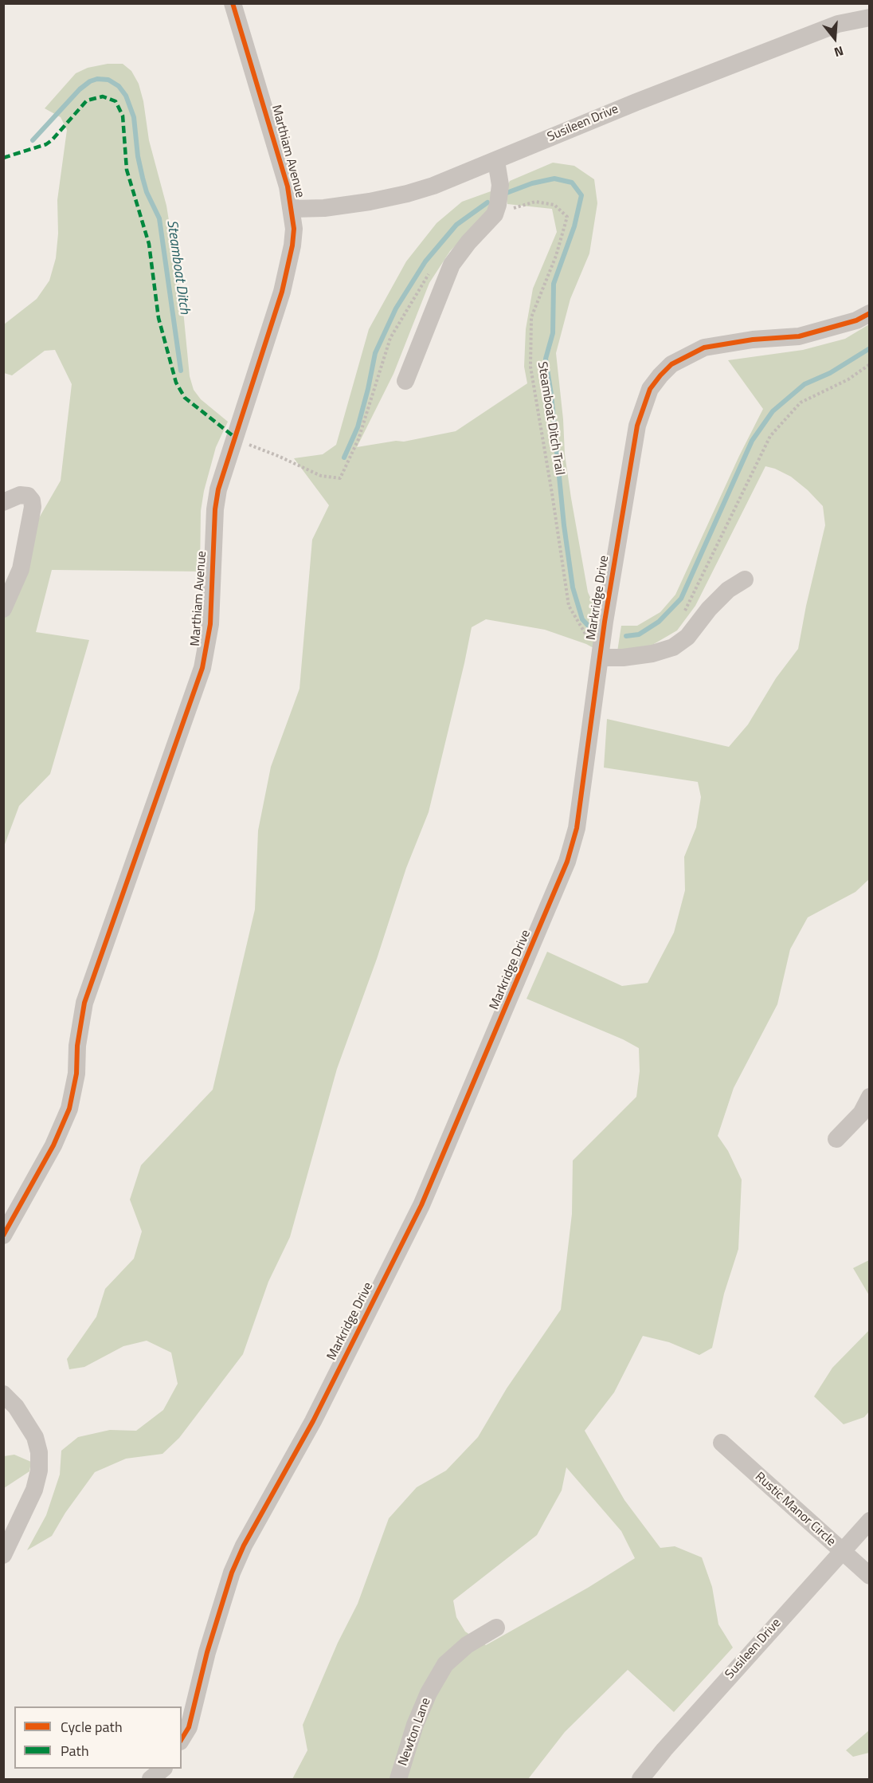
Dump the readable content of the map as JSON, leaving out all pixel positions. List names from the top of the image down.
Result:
{
  "streets": {
    "street": [
      "Susileen Drive",
      "Marthiam Avenue",
      "Markridge Drive",
      "Rustic Manor Circle",
      "Newton Lane"
    ],
    "path": ["Steamboat Ditch Trail"]
  },
  "crossings": [
    ["Susileen Drive", "Marthiam Avenue"],
    ["Susileen Drive", "Rustic Manor Circle"],
    ["Steamboat Ditch Trail", "Markridge Drive"]
  ],
  "water": ["Steamboat Ditch"],
  "legend": ["Cycle path", "Path"],
  "north": "bottom"
}
